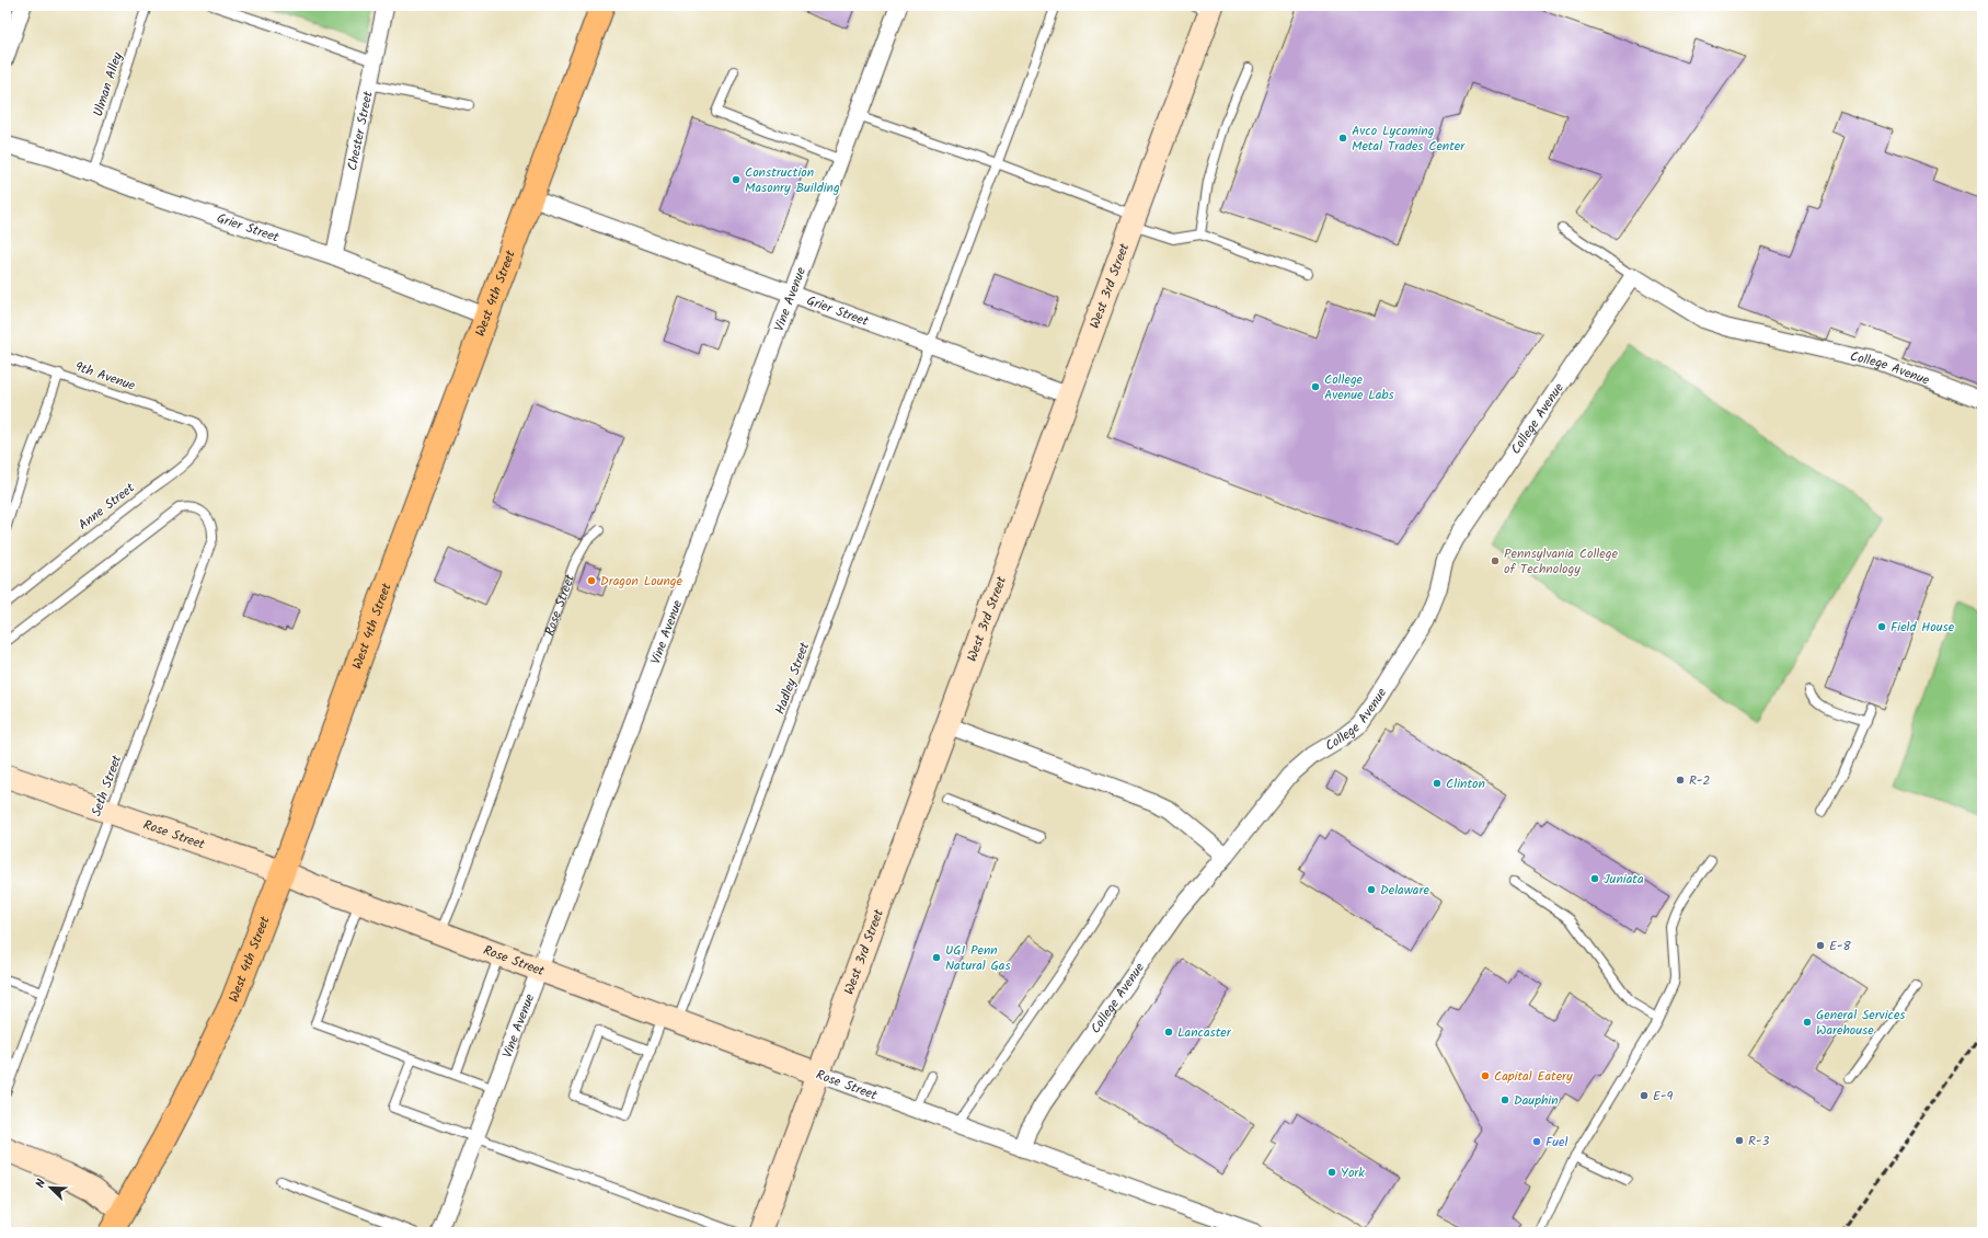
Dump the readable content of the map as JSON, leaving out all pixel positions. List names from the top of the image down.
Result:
{
  "streets": {
    "main road": ["West 3rd Street", "West 4th Street", "Rose Street"],
    "street": [
      "Chester Street",
      "Grier Street",
      "Vine Avenue",
      "College Avenue"
    ],
    "lane": [
      "Ulman Alley",
      "9th Avenue",
      "Anne Street",
      "Hadley Street",
      "Seth Street"
    ]
  },
  "crossings": [
    ["Ulman Alley", "Grier Street"],
    ["Chester Street", "Grier Street"],
    ["Grier Street", "West 3rd Street"],
    ["Grier Street", "West 4th Street"],
    ["Grier Street", "Vine Avenue"],
    ["Grier Street", "Hadley Street"],
    ["West 3rd Street", "Rose Street"],
    ["West 4th Street", "Rose Street"],
    ["Vine Avenue", "Rose Street"],
    ["College Avenue", "Rose Street"],
    ["9th Avenue", "Anne Street"],
    ["Rose Street", "Hadley Street"],
    ["Rose Street", "Seth Street"]
  ],
  "places": [
    "Avco Lycoming Metal Trades Center",
    "Construction Masonry Building",
    "College Avenue Labs",
    "Pennsylvania College of Technology",
    "Dragon Lounge",
    "Field House",
    "R-2",
    "Clinton",
    "Juniata",
    "Delaware",
    "E-8",
    "UGI Penn Natural Gas",
    "General Services Warehouse",
    "Lancaster",
    "Capital Eatery",
    "E-9",
    "Dauphin",
    "R-3",
    "Fuel",
    "York"
  ],
  "north": "top left"
}
